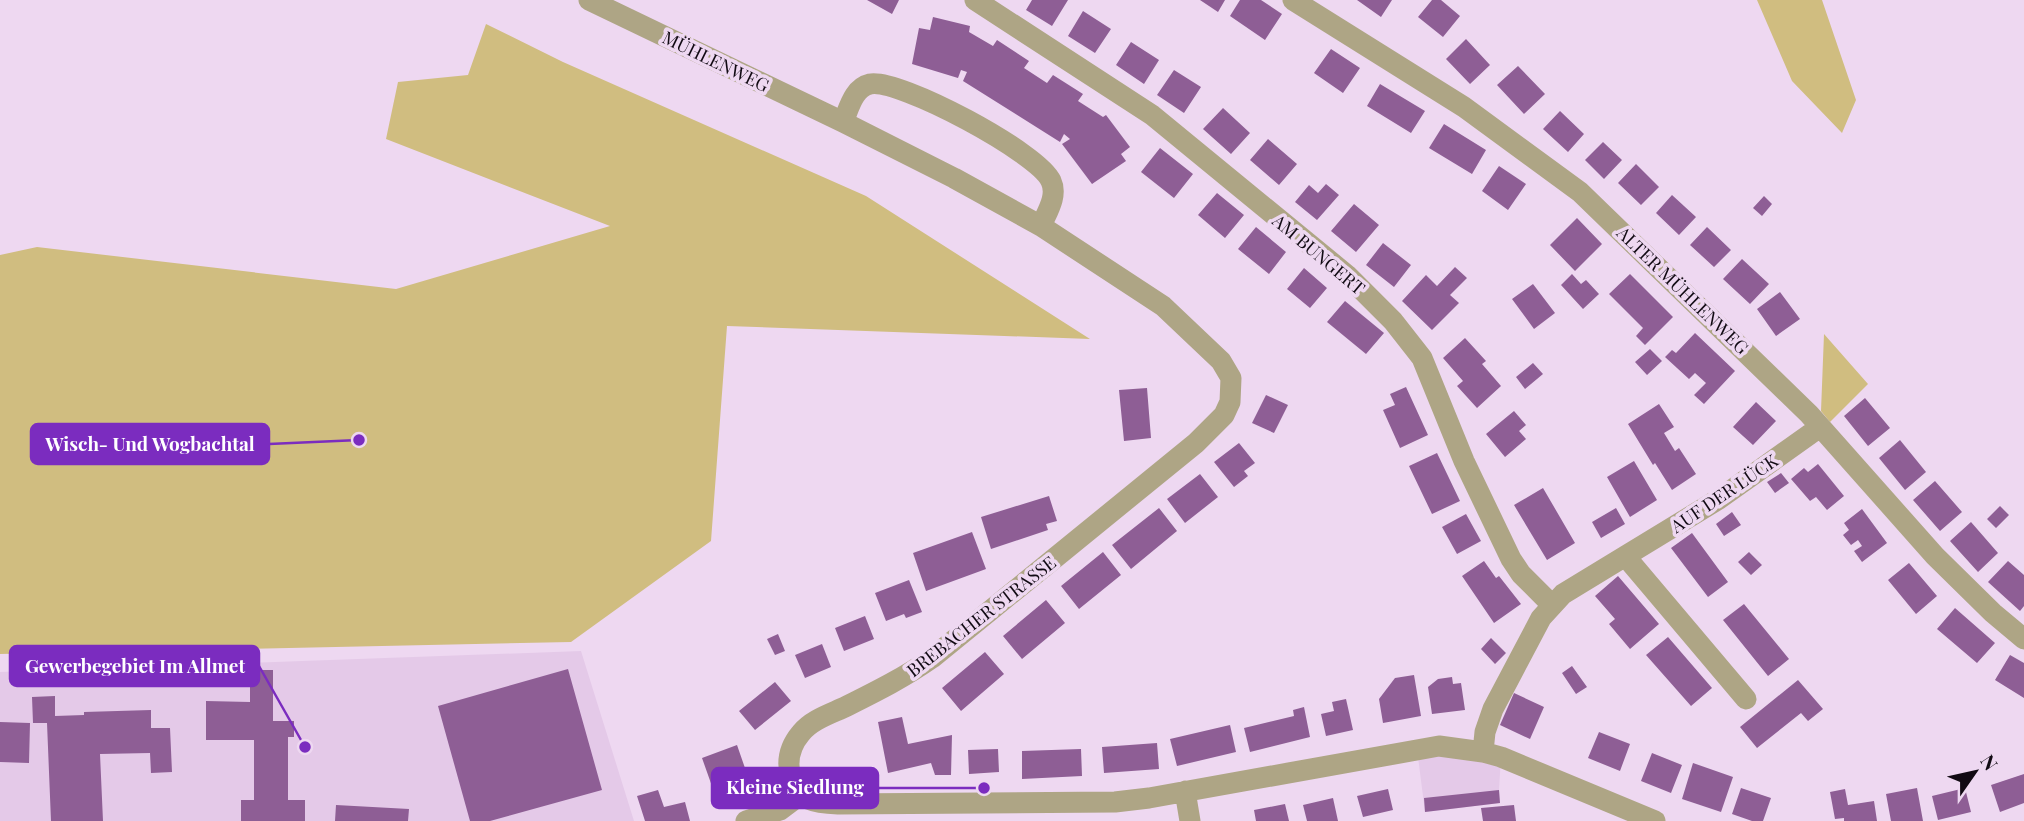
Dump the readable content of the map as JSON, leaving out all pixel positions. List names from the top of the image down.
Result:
{
  "streets": {
    "street": [
      "MÜHLENWEG",
      "AM BUNGERT",
      "ALTER MÜHLENWEG",
      "AUF DER LÜCK",
      "BREBACHER STRASSE"
    ]
  },
  "crossings": [
    ["MÜHLENWEG", "BREBACHER STRASSE"],
    ["AM BUNGERT", "AUF DER LÜCK"],
    ["ALTER MÜHLENWEG", "AUF DER LÜCK"]
  ],
  "places": ["Wisch- Und Wogbachtal", "Gewerbegebiet Im Allmet", "Kleine Siedlung"],
  "north": "top right"
}
